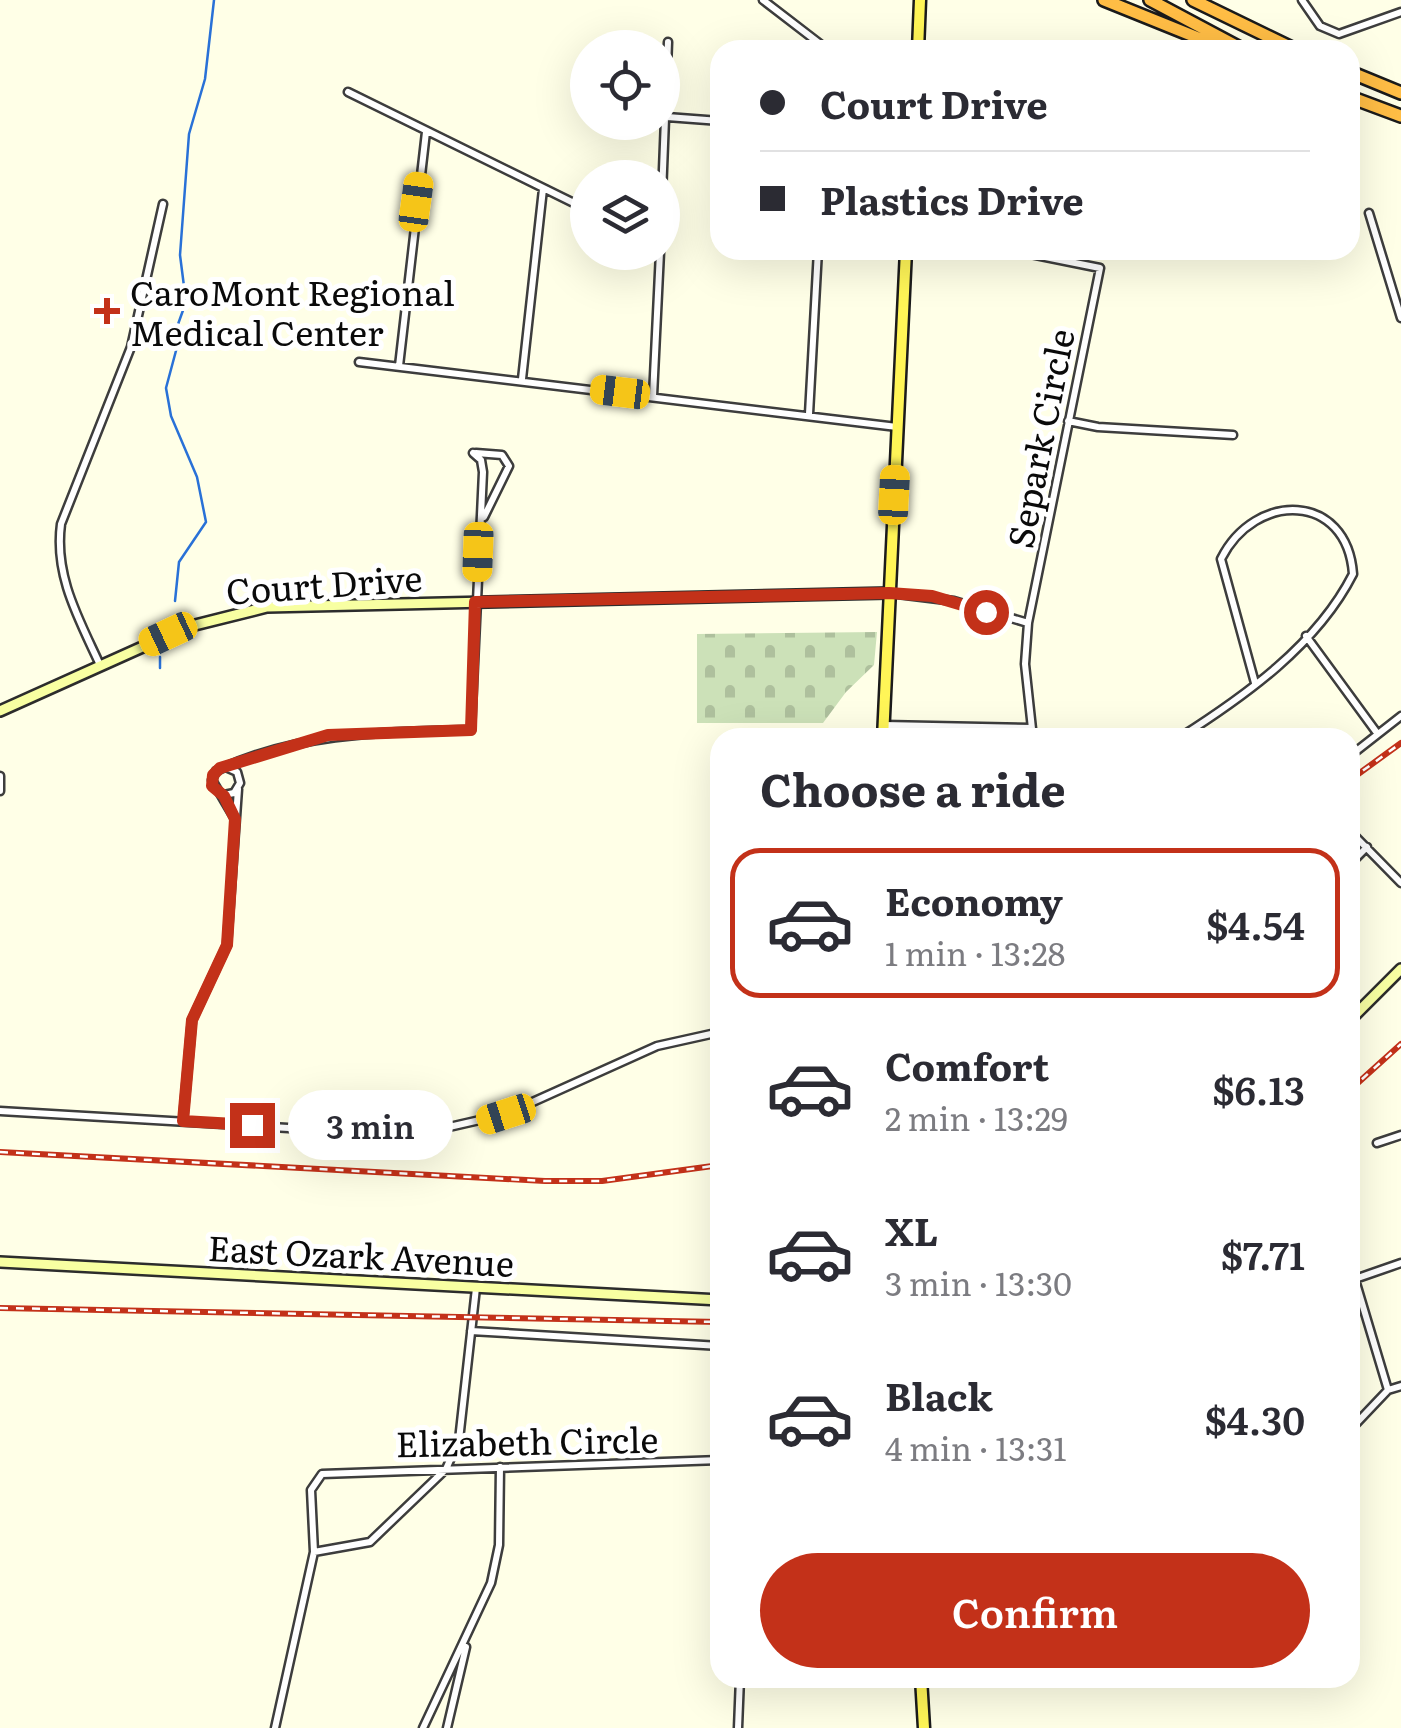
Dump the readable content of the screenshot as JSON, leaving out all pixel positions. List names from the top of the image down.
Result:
{
  "streets": {
    "street": [
      "Separk Circle",
      "Court Drive",
      "East Ozark Avenue",
      "Elizabeth Circle"
    ]
  },
  "crossings": [
    ["Separk Circle", "Court Drive"]
  ],
  "places": {
    "health": ["CaroMont Regional Medical Center"]
  },
  "page": {
    "banner": ["Court Drive", "Plastics Drive"],
    "heading": "Choose a ride",
    "list": [
      {
        "name": "Economy",
        "note": "1 min · 13:28",
        "value": "$4.54"
      },
      {
        "name": "Comfort",
        "note": "2 min · 13:29",
        "value": "$6.13"
      },
      {
        "name": "XL",
        "note": "3 min · 13:30",
        "value": "$7.71"
      },
      {
        "name": "Black",
        "note": "4 min · 13:31",
        "value": "$4.30"
      }
    ],
    "bubble": "3 min",
    "buttons": "Confirm"
  }
}
